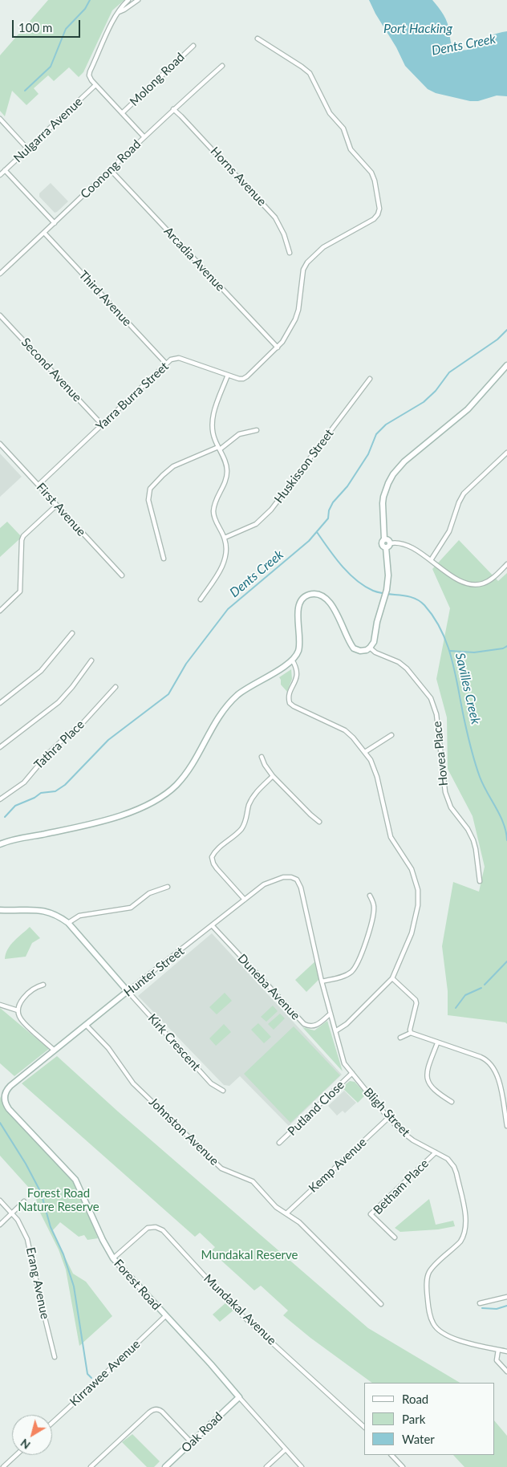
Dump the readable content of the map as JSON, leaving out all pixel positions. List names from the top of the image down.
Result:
{
  "streets": {
    "street": [
      "Molong Road",
      "Nulgarra Avenue",
      "Coonong Road",
      "Horns Avenue",
      "Arcadia Avenue",
      "Third Avenue",
      "Second Avenue",
      "Yarra Burra Street",
      "Huskisson Street",
      "First Avenue",
      "Tathra Place",
      "Hovea Place",
      "Hunter Street",
      "Duneba Avenue",
      "Kirk Crescent",
      "Putland Close",
      "Bligh Street",
      "Johnston Avenue",
      "Kemp Avenue",
      "Betham Place",
      "Erang Avenue",
      "Forest Road",
      "Mundakal Avenue",
      "Kirrawee Avenue",
      "Oak Road"
    ]
  },
  "crossings": [
    ["Coonong Road", "Horns Avenue"],
    ["Coonong Road", "Arcadia Avenue"],
    ["Coonong Road", "Third Avenue"],
    ["Arcadia Avenue", "Yarra Burra Street"],
    ["Third Avenue", "Yarra Burra Street"],
    ["Second Avenue", "Yarra Burra Street"],
    ["Yarra Burra Street", "First Avenue"],
    ["Hunter Street", "Duneba Avenue"],
    ["Hunter Street", "Kirk Crescent"],
    ["Hunter Street", "Bligh Street"],
    ["Hunter Street", "Johnston Avenue"],
    ["Hunter Street", "Forest Road"],
    ["Duneba Avenue", "Bligh Street"],
    ["Putland Close", "Bligh Street"],
    ["Bligh Street", "Kemp Avenue"],
    ["Bligh Street", "Betham Place"],
    ["Johnston Avenue", "Kemp Avenue"],
    ["Forest Road", "Mundakal Avenue"],
    ["Forest Road", "Kirrawee Avenue"],
    ["Forest Road", "Oak Road"]
  ],
  "water": ["Port Hacking", "Dents Creek", "Savilles Creek"],
  "parks": ["Forest Road Nature Reserve", "Mundakal Reserve"],
  "legend": ["Road", "Park", "Water"],
  "scale_bar": "100 m",
  "north": "bottom left"
}
